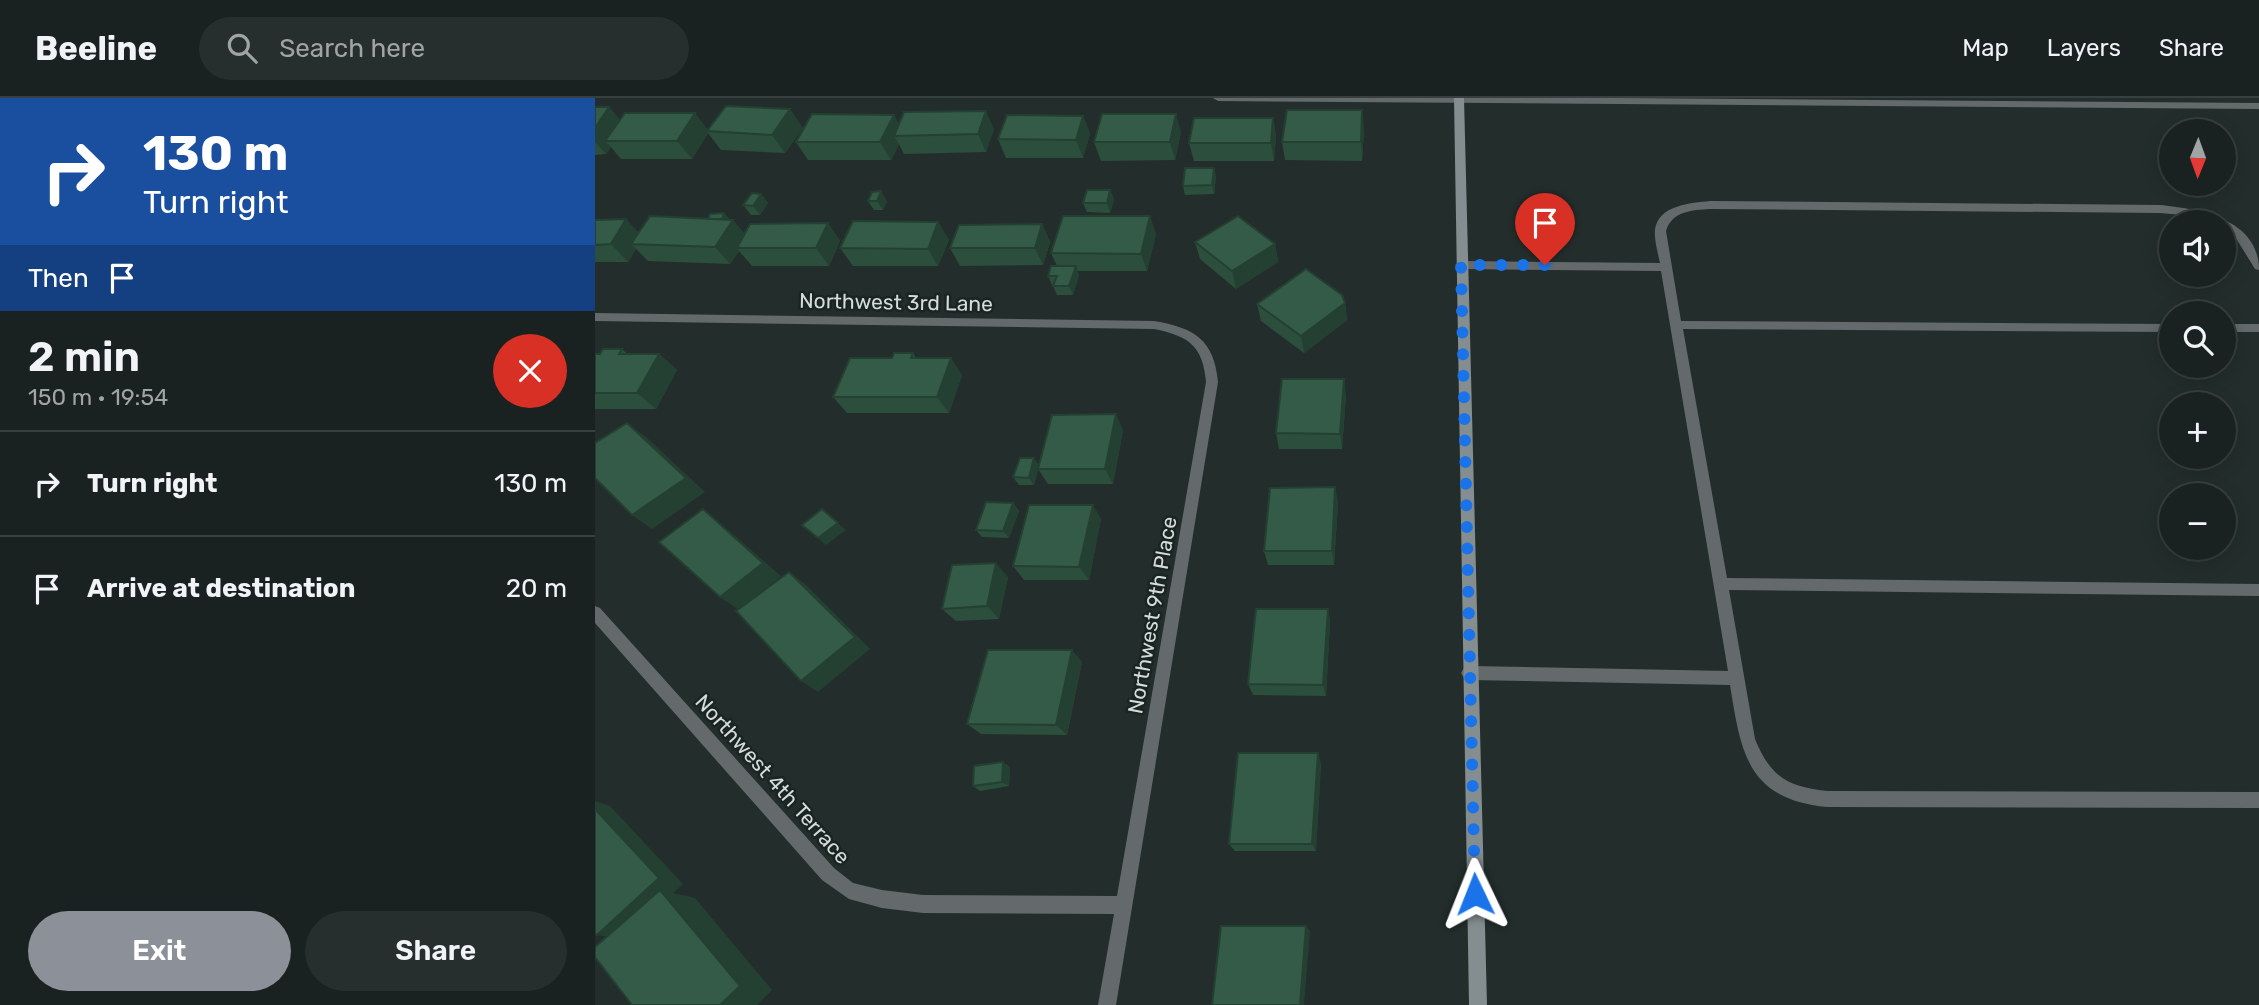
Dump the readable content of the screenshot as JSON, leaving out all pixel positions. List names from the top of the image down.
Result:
{
  "streets": {
    "street": ["Northwest 3rd Lane", "Northwest 9th Place", "Northwest 4th Terrace"]
  },
  "crossings": [
    ["Northwest 3rd Lane", "Northwest 9th Place"],
    ["Northwest 9th Place", "Northwest 4th Terrace"]
  ],
  "north": "bottom",
  "page": {
    "header": "Beeline",
    "search": "Search here",
    "nav": ["Map", "Layers", "Share"],
    "turn": ["130 m", "Turn right"],
    "map_buttons": ["+", "−"],
    "then": "Then",
    "heading": ["2 min", "150 m · 19:54"],
    "list": [
      {
        "name": "Turn right",
        "value": "130 m"
      },
      {
        "name": "Arrive at destination",
        "value": "20 m"
      }
    ],
    "buttons": ["Exit", "Share"]
  }
}
